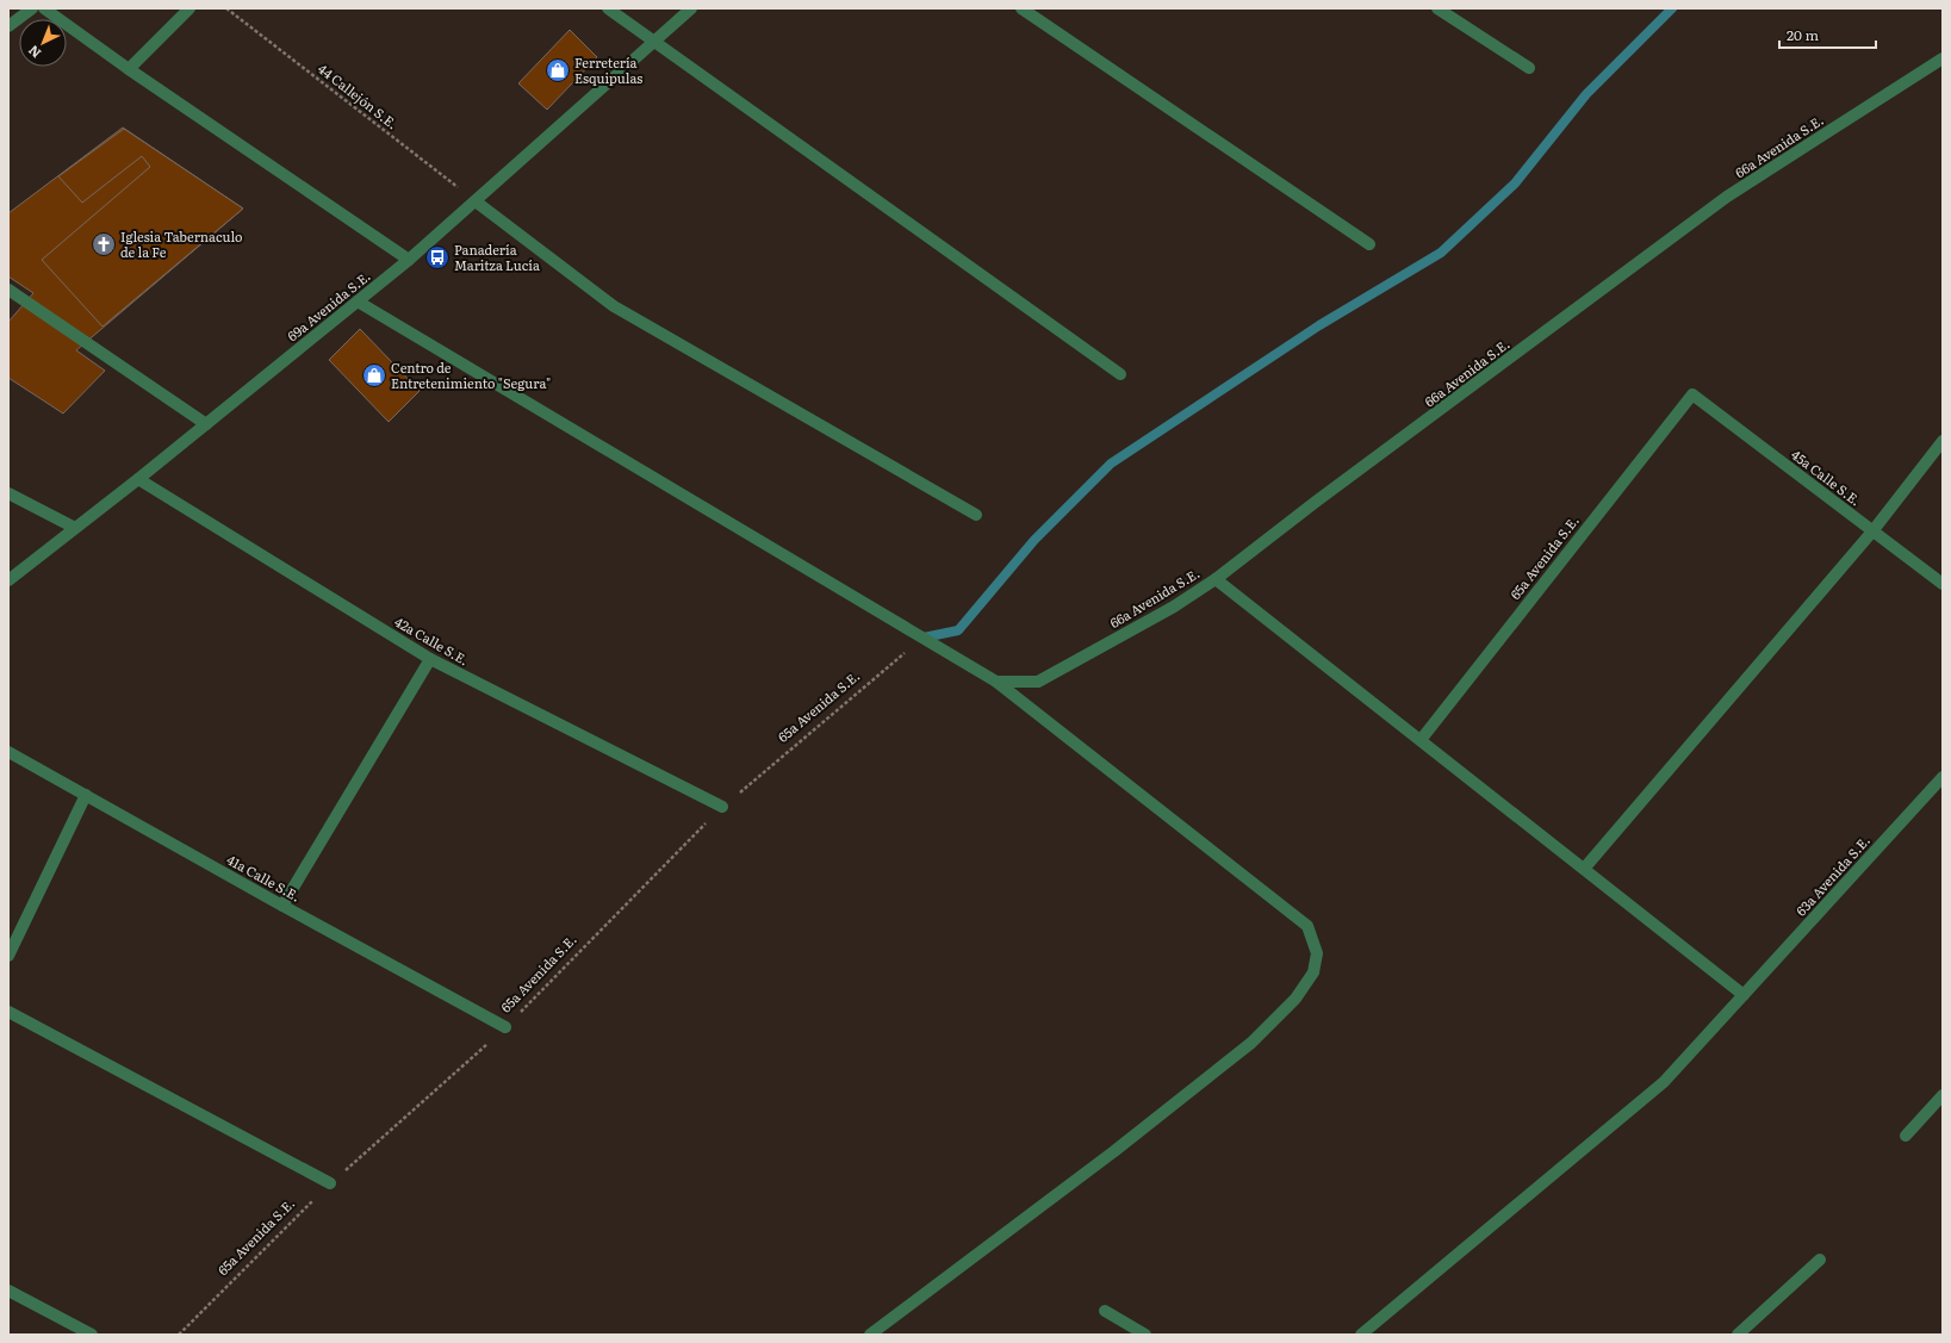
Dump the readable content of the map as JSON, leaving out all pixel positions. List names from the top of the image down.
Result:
{
  "streets": {
    "street": [
      "66a Avenida S.E.",
      "69a Avenida S.E.",
      "45a Calle S.E.",
      "65a Avenida S.E.",
      "42a Calle S.E.",
      "63a Avenida S.E.",
      "41a Calle S.E."
    ],
    "path": ["44 Callejón S.E."]
  },
  "crossings": [
    ["44 Callejón S.E.", "69a Avenida S.E."],
    ["69a Avenida S.E.", "42a Calle S.E."],
    ["45a Calle S.E.", "65a Avenida S.E."],
    ["65a Avenida S.E.", "42a Calle S.E."],
    ["65a Avenida S.E.", "41a Calle S.E."]
  ],
  "places": {
    "shop": ["Ferretería Esquipulas", "Centro de Entretenimiento \"Segura\""],
    "church": ["Iglesia Tabernaculo de la Fe"],
    "bus stop": ["Panadería Maritza Lucía"]
  },
  "scale_bar": "20 m",
  "north": "bottom left"
}
